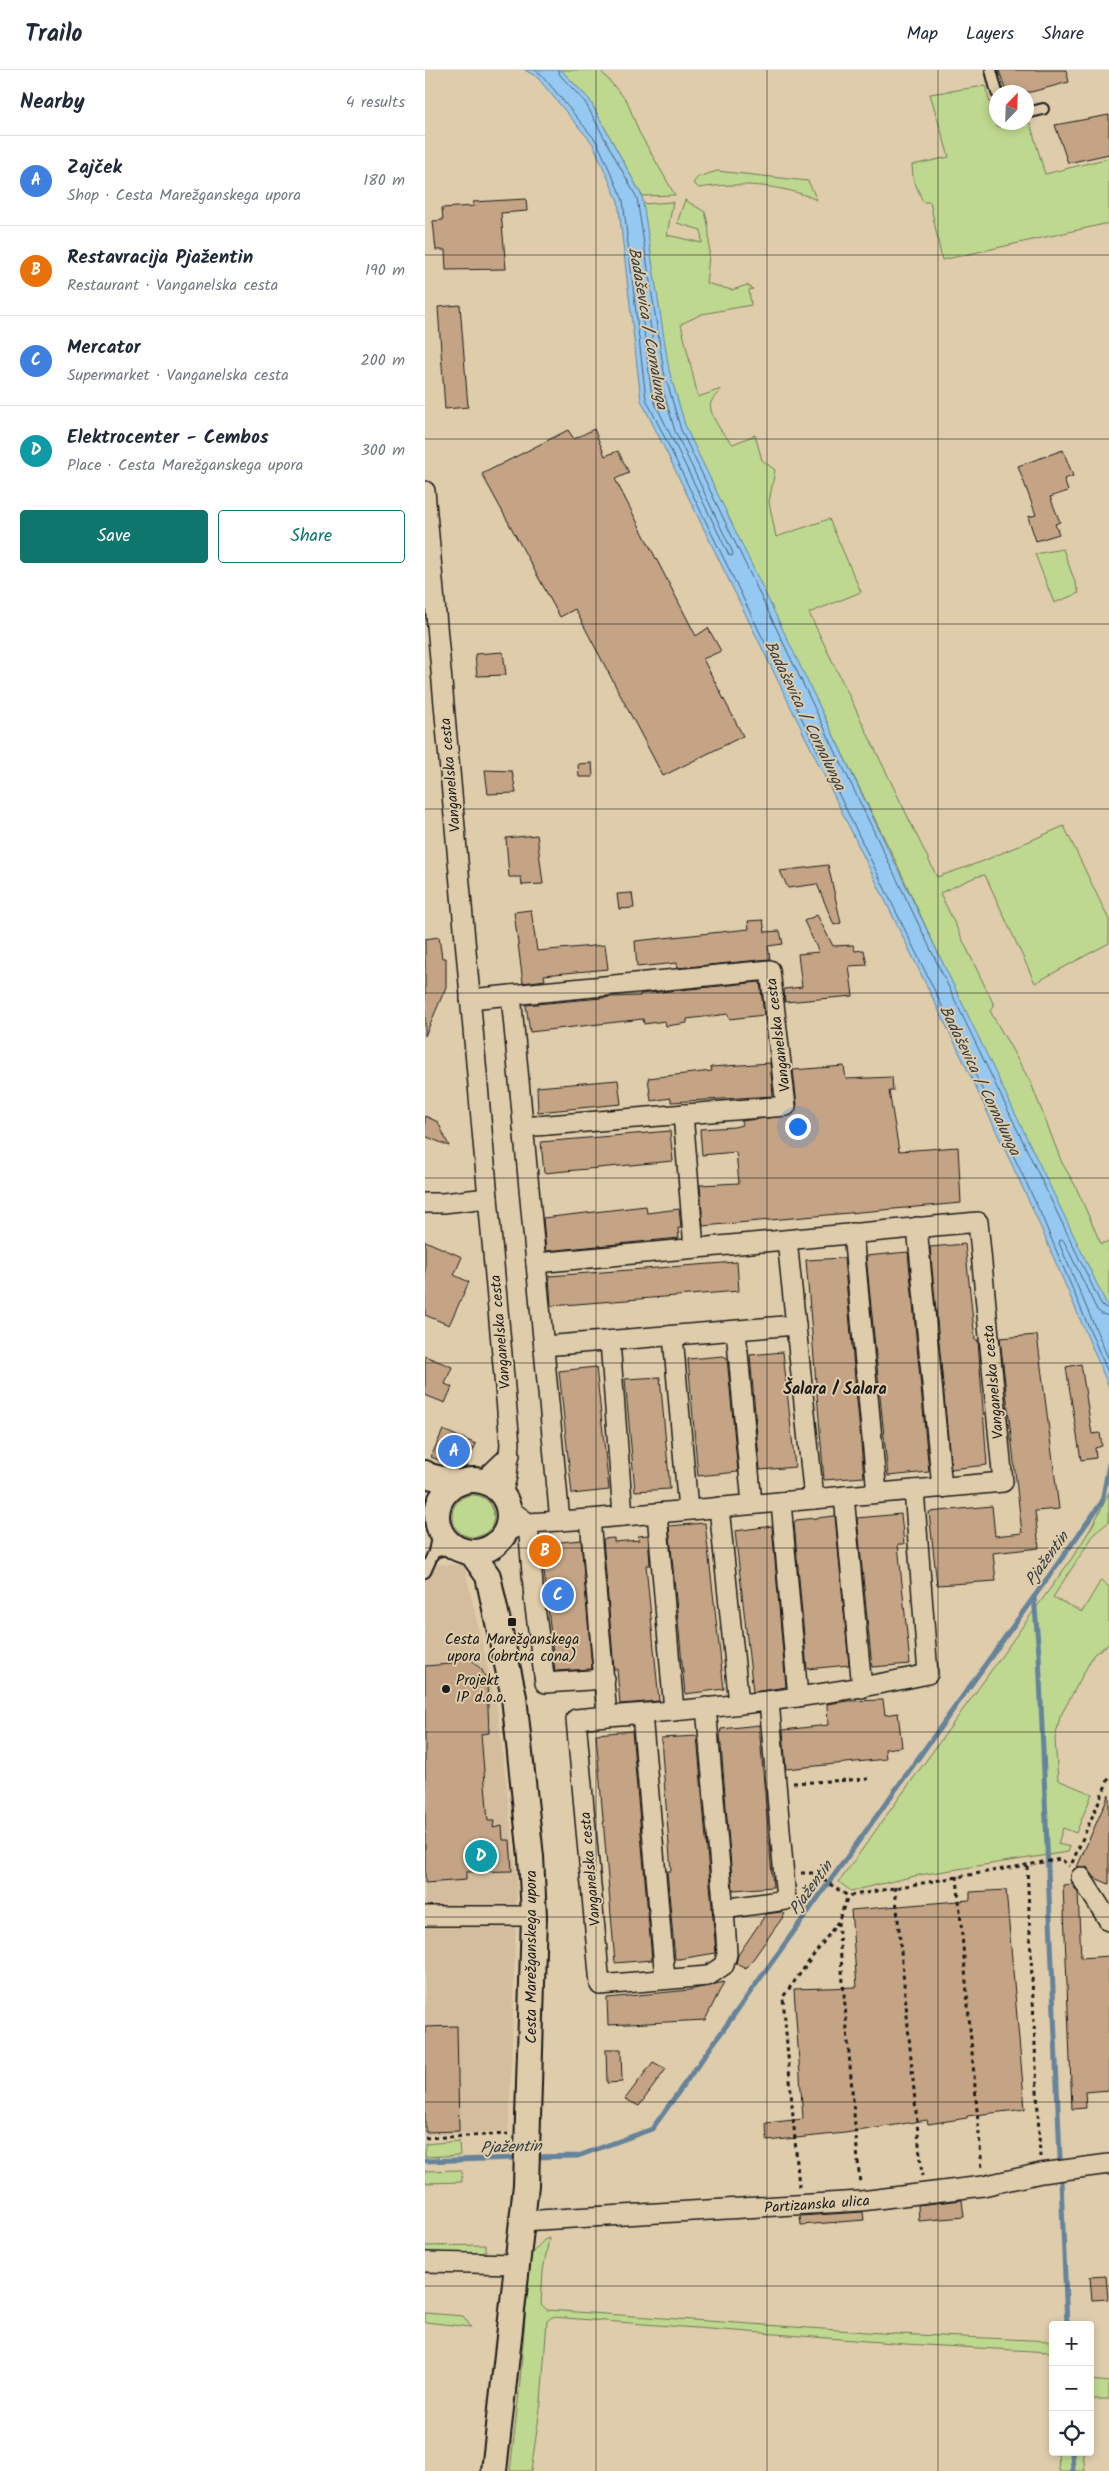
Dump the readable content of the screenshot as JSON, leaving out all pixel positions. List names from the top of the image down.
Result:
{
  "streets": {
    "street": ["Vanganelska cesta", "Cesta Marežganskega upora", "Partizanska ulica"]
  },
  "crossings": [
    ["Vanganelska cesta", "Cesta Marežganskega upora"],
    ["Cesta Marežganskega upora", "Partizanska ulica"]
  ],
  "districts": ["Šalara / Salara"],
  "water": ["Badaševica / Cornalunga", "Pjažentin"],
  "places": {
    "transit": ["Cesta Marežganskega upora (obrtna cona)"],
    "other": ["Projekt IP d.o.o."]
  },
  "north": "top right",
  "page": {
    "header": "Trailo",
    "nav": ["Map", "Layers", "Share"],
    "heading": ["Nearby", "4 results"],
    "list": [
      {
        "mark": "A",
        "name": "Zajček",
        "note": "Shop · Cesta Marežganskega upora",
        "value": "180 m"
      },
      {
        "mark": "B",
        "name": "Restavracija Pjažentin",
        "note": "Restaurant · Vanganelska cesta",
        "value": "190 m"
      },
      {
        "mark": "C",
        "name": "Mercator",
        "note": "Supermarket · Vanganelska cesta",
        "value": "200 m"
      },
      {
        "mark": "D",
        "name": "Elektrocenter - Cembos",
        "note": "Place · Cesta Marežganskega upora",
        "value": "300 m"
      }
    ],
    "buttons": ["Save", "Share"],
    "pins": [
      "A",
      "B",
      "C",
      "D"
    ],
    "map_buttons": ["+", "−"]
  }
}
